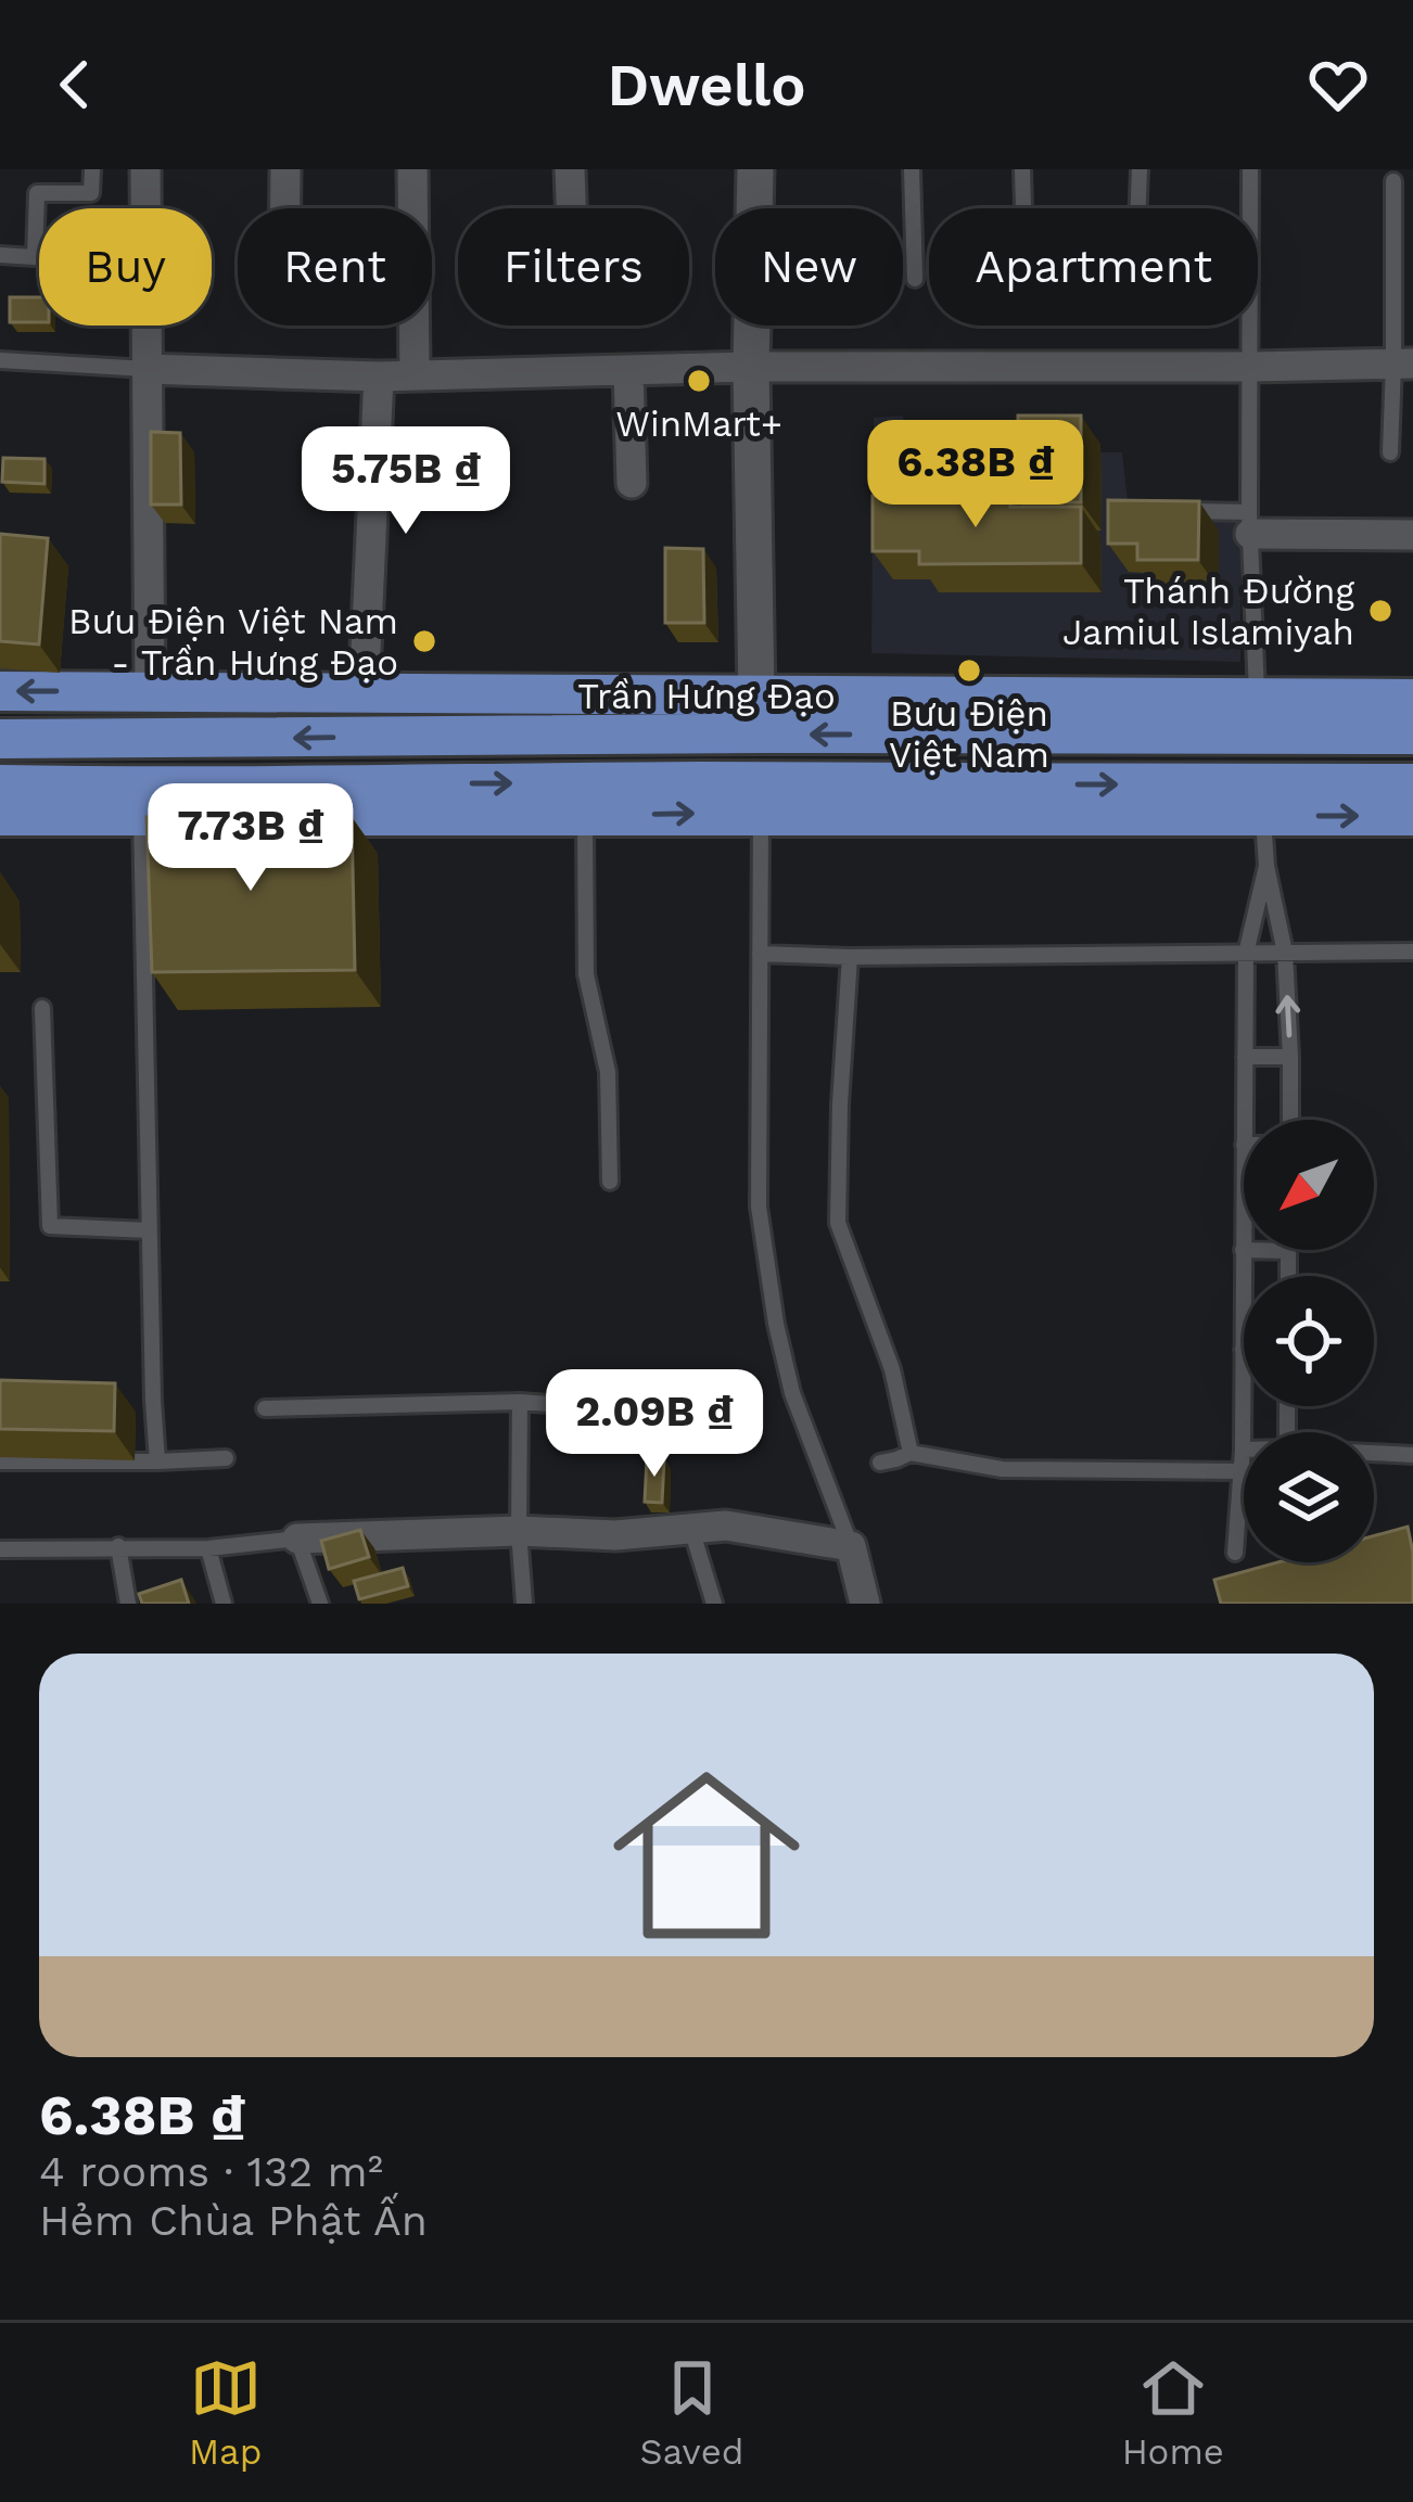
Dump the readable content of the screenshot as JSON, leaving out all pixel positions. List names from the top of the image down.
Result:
{
  "streets": {
    "main road": ["Trần Hưng Đạo"]
  },
  "places": [
    "WinMart+",
    "Thánh Đường Jamiul Islamiyah",
    "Bưu Điện Việt Nam - Trần Hưng Đạo",
    "Bưu Điện Việt Nam"
  ],
  "north": "bottom left",
  "page": {
    "header": "Dwello",
    "chip": [
      "Buy",
      "Rent",
      "Filters",
      "New",
      "Apartment"
    ],
    "price": [
      "6.38B ₫",
      "5.75B ₫",
      "7.73B ₫",
      "2.09B ₫"
    ],
    "list": [
      {
        "name": "6.38B ₫",
        "note": "4 rooms · 132 m² · Hẻm Chùa Phật Ấn"
      }
    ],
    "tabs": ["Map", "Saved", "Home"]
  }
}
